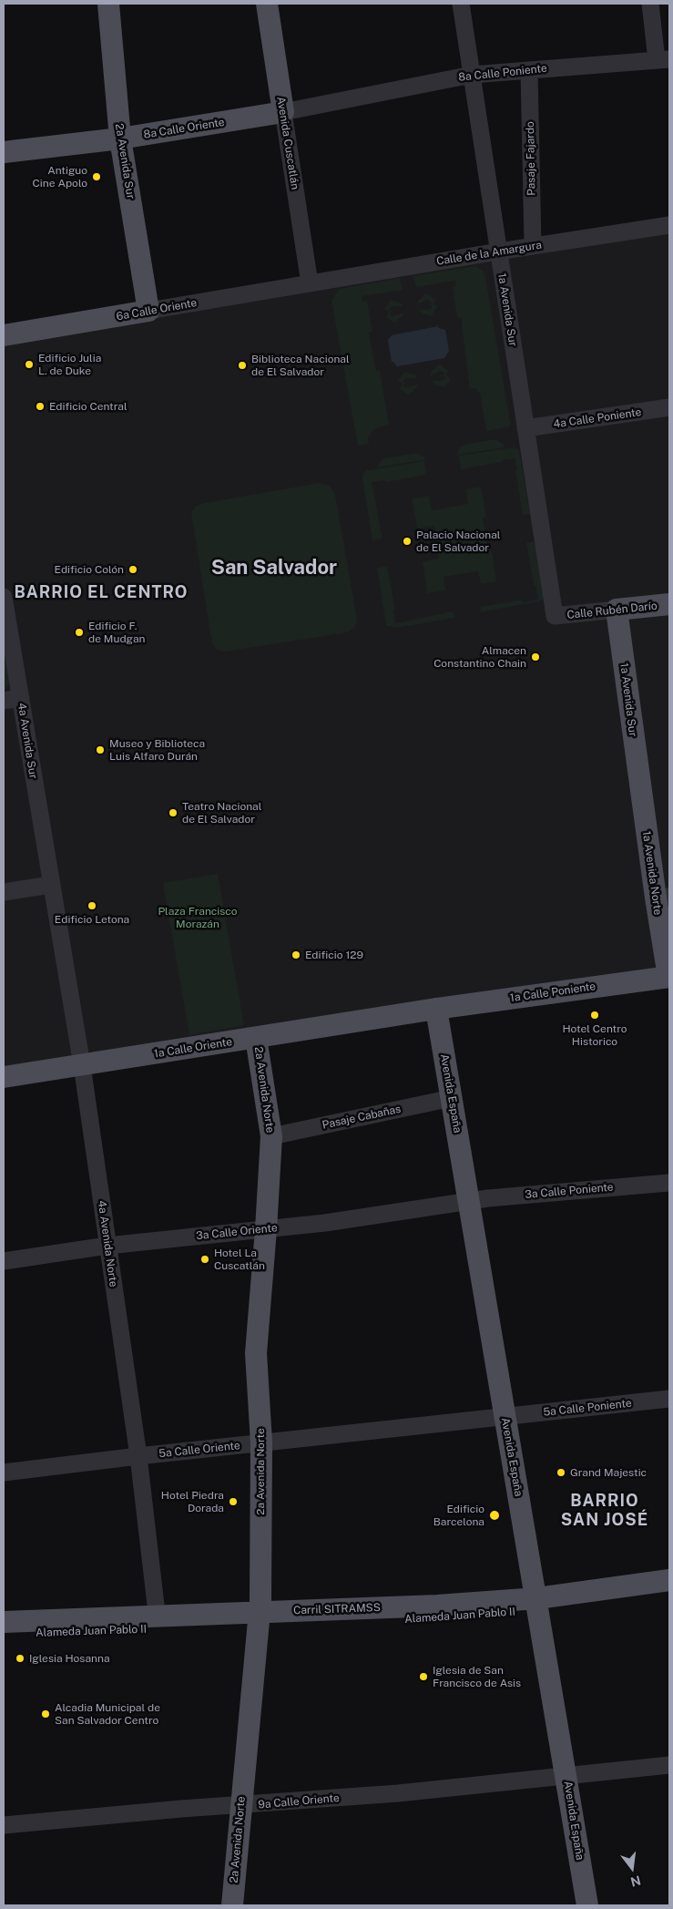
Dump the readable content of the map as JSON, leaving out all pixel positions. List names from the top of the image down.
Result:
{
  "streets": {
    "main road": [
      "8a Calle Oriente",
      "Avenida Cuscatlán",
      "2a Avenida Sur",
      "6a Calle Oriente",
      "1a Avenida Sur",
      "Calle Rubén Darío",
      "1a Avenida Norte",
      "1a Calle Poniente",
      "1a Calle Oriente",
      "2a Avenida Norte",
      "Avenida España",
      "Alameda Juan Pablo II"
    ],
    "street": [
      "8a Calle Poniente",
      "Pasaje Fajardo",
      "Calle de la Amargura",
      "4a Calle Poniente",
      "4a Avenida Sur",
      "Pasaje Cabañas",
      "3a Calle Poniente",
      "3a Calle Oriente",
      "4a Avenida Norte",
      "5a Calle Poniente",
      "5a Calle Oriente",
      "9a Calle Oriente"
    ]
  },
  "crossings": [
    ["8a Calle Poniente", "8a Calle Oriente"],
    ["8a Calle Poniente", "Avenida Cuscatlán"],
    ["8a Calle Poniente", "Pasaje Fajardo"],
    ["8a Calle Poniente", "1a Avenida Sur"],
    ["8a Calle Oriente", "Avenida Cuscatlán"],
    ["8a Calle Oriente", "2a Avenida Sur"],
    ["Avenida Cuscatlán", "Calle de la Amargura"],
    ["Avenida Cuscatlán", "6a Calle Oriente"],
    ["Pasaje Fajardo", "Calle de la Amargura"],
    ["2a Avenida Sur", "6a Calle Oriente"],
    ["Calle de la Amargura", "6a Calle Oriente"],
    ["Calle de la Amargura", "1a Avenida Sur"],
    ["1a Avenida Sur", "4a Calle Poniente"],
    ["1a Avenida Sur", "Calle Rubén Darío"],
    ["1a Avenida Sur", "1a Avenida Norte"],
    ["4a Avenida Sur", "4a Avenida Norte"],
    ["1a Avenida Norte", "1a Calle Poniente"],
    ["1a Calle Poniente", "1a Calle Oriente"],
    ["1a Calle Poniente", "Avenida España"],
    ["1a Calle Oriente", "2a Avenida Norte"],
    ["1a Calle Oriente", "Avenida España"],
    ["1a Calle Oriente", "4a Avenida Norte"],
    ["2a Avenida Norte", "Pasaje Cabañas"],
    ["2a Avenida Norte", "3a Calle Oriente"],
    ["2a Avenida Norte", "5a Calle Oriente"],
    ["2a Avenida Norte", "Alameda Juan Pablo II"],
    ["2a Avenida Norte", "9a Calle Oriente"],
    ["Avenida España", "Pasaje Cabañas"],
    ["Avenida España", "3a Calle Poniente"],
    ["Avenida España", "3a Calle Oriente"],
    ["Avenida España", "5a Calle Poniente"],
    ["Avenida España", "5a Calle Oriente"],
    ["Avenida España", "Alameda Juan Pablo II"],
    ["Avenida España", "9a Calle Oriente"],
    ["3a Calle Poniente", "3a Calle Oriente"],
    ["3a Calle Oriente", "4a Avenida Norte"],
    ["4a Avenida Norte", "5a Calle Oriente"],
    ["4a Avenida Norte", "Alameda Juan Pablo II"],
    ["5a Calle Poniente", "5a Calle Oriente"]
  ],
  "districts": ["San Salvador", "BARRIO EL CENTRO", "BARRIO SAN JOSÉ"],
  "parks": ["Plaza Francisco Morazán"],
  "places": [
    "Antiguo Cine Apolo",
    "Edificio Julia L. de Duke",
    "Biblioteca Nacional de El Salvador",
    "Edificio Central",
    "Palacio Nacional de El Salvador",
    "Edificio Colón",
    "Edificio F. de Mudgan",
    "Almacen Constantino Chain",
    "Museo y Biblioteca Luis Alfaro Durán",
    "Teatro Nacional de El Salvador",
    "Edificio Letona",
    "Edificio 129",
    "Hotel Centro Historico",
    "Hotel La Cuscatlán",
    "Grand Majestic",
    "Hotel Piedra Dorada",
    "Edificio Barcelona",
    "Iglesia Hosanna",
    "Iglesia de San Francisco de Asis",
    "Alcadia Municipal de San Salvador Centro"
  ],
  "north": "bottom"
}
